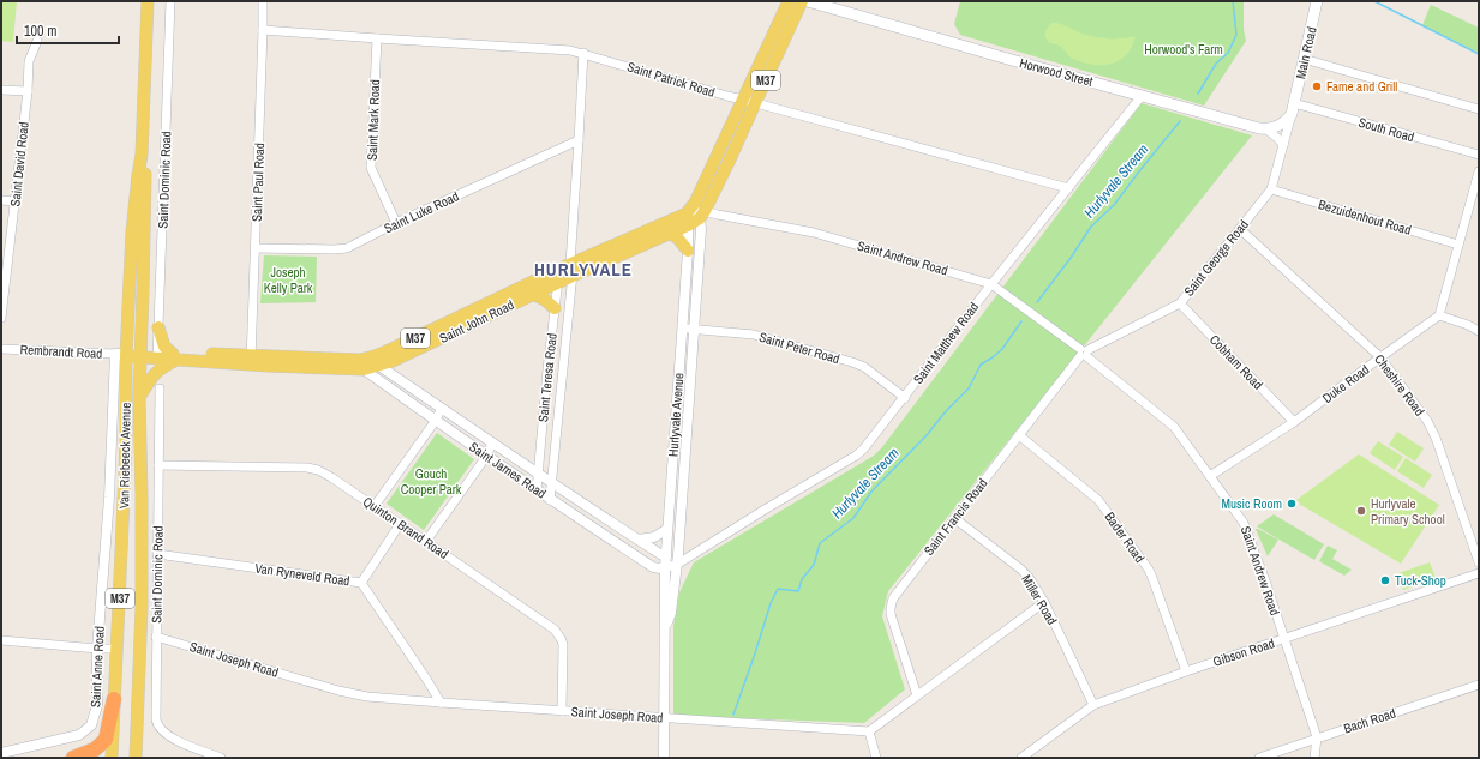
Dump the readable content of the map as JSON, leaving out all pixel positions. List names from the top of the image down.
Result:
{
  "streets": {
    "main road": [
      "Main Road",
      "Horwood Street",
      "M37",
      "Saint John Road",
      "Hurlyvale Avenue",
      "Van Riebeeck Avenue"
    ],
    "street": [
      "Saint Patrick Road",
      "Saint Mark Road",
      "South Road",
      "Saint David Road",
      "Saint Dominic Road",
      "Saint Paul Road",
      "Saint Luke Road",
      "Bezuidenhout Road",
      "Saint Andrew Road",
      "Saint George Road",
      "Saint Matthew Road",
      "Saint Peter Road",
      "Rembrandt Road",
      "Cobham Road",
      "Saint Teresa Road",
      "Duke Road",
      "Cheshire Road",
      "Saint James Road",
      "Saint Francis Road",
      "Quinton Brand Road",
      "Bader Road",
      "Van Ryneveld Road",
      "Miller Road",
      "Gibson Road",
      "Saint Joseph Road",
      "Saint Anne Road",
      "Bach Road"
    ]
  },
  "crossings": [
    ["Main Road", "South Road"],
    ["Main Road", "Saint George Road"],
    ["Horwood Street", "Saint Matthew Road"],
    ["Saint Patrick Road", "Saint Mark Road"],
    ["Saint Patrick Road", "Saint Paul Road"],
    ["Saint Patrick Road", "Saint Matthew Road"],
    ["Saint Patrick Road", "Saint Teresa Road"],
    ["Saint Patrick Road", "Hurlyvale Avenue"],
    ["Saint Mark Road", "Saint Luke Road"],
    ["South Road", "Saint George Road"],
    ["Saint Dominic Road", "Saint John Road"],
    ["Saint Dominic Road", "Quinton Brand Road"],
    ["Saint Dominic Road", "Van Ryneveld Road"],
    ["Saint Dominic Road", "Saint Joseph Road"],
    ["Saint Paul Road", "Saint Luke Road"],
    ["Saint Paul Road", "Saint John Road"],
    ["Saint Luke Road", "Saint Teresa Road"],
    ["Bezuidenhout Road", "Saint George Road"],
    ["Saint Andrew Road", "Saint George Road"],
    ["Saint Andrew Road", "Saint John Road"],
    ["Saint Andrew Road", "Saint Matthew Road"],
    ["Saint Andrew Road", "Duke Road"],
    ["Saint Andrew Road", "Hurlyvale Avenue"],
    ["Saint Andrew Road", "Saint Francis Road"],
    ["Saint Andrew Road", "Gibson Road"],
    ["Saint Andrew Road", "Bach Road"],
    ["Saint George Road", "Cobham Road"],
    ["Saint George Road", "Cheshire Road"],
    ["Saint George Road", "Saint Francis Road"],
    ["Saint John Road", "Rembrandt Road"],
    ["Saint John Road", "Saint Teresa Road"],
    ["Saint John Road", "Hurlyvale Avenue"],
    ["Saint John Road", "Van Riebeeck Avenue"],
    ["Saint John Road", "Saint James Road"],
    ["Saint John Road", "Saint Anne Road"],
    ["Saint Matthew Road", "Saint Peter Road"],
    ["Saint Matthew Road", "Hurlyvale Avenue"],
    ["Saint Matthew Road", "Saint James Road"],
    ["Saint Peter Road", "Hurlyvale Avenue"],
    ["Rembrandt Road", "Van Riebeeck Avenue"],
    ["Rembrandt Road", "Saint Anne Road"],
    ["Cobham Road", "Duke Road"],
    ["Saint Teresa Road", "Saint James Road"],
    ["Duke Road", "Cheshire Road"],
    ["Hurlyvale Avenue", "Saint James Road"],
    ["Hurlyvale Avenue", "Saint Joseph Road"],
    ["Van Riebeeck Avenue", "Saint Anne Road"],
    ["Saint Francis Road", "Bader Road"],
    ["Saint Francis Road", "Miller Road"],
    ["Quinton Brand Road", "Saint Joseph Road"],
    ["Bader Road", "Gibson Road"],
    ["Van Ryneveld Road", "Saint Joseph Road"],
    ["Miller Road", "Gibson Road"]
  ],
  "districts": ["HURLYVALE"],
  "water": ["Hurlyvale Stream"],
  "parks": ["Horwood's Farm", "Joseph Kelly Park", "Gouch Cooper Park"],
  "places": [
    "Fame and Grill",
    "Music Room",
    "Hurlyvale Primary School",
    "Tuck-Shop"
  ],
  "scale_bar": "100 m"
}
